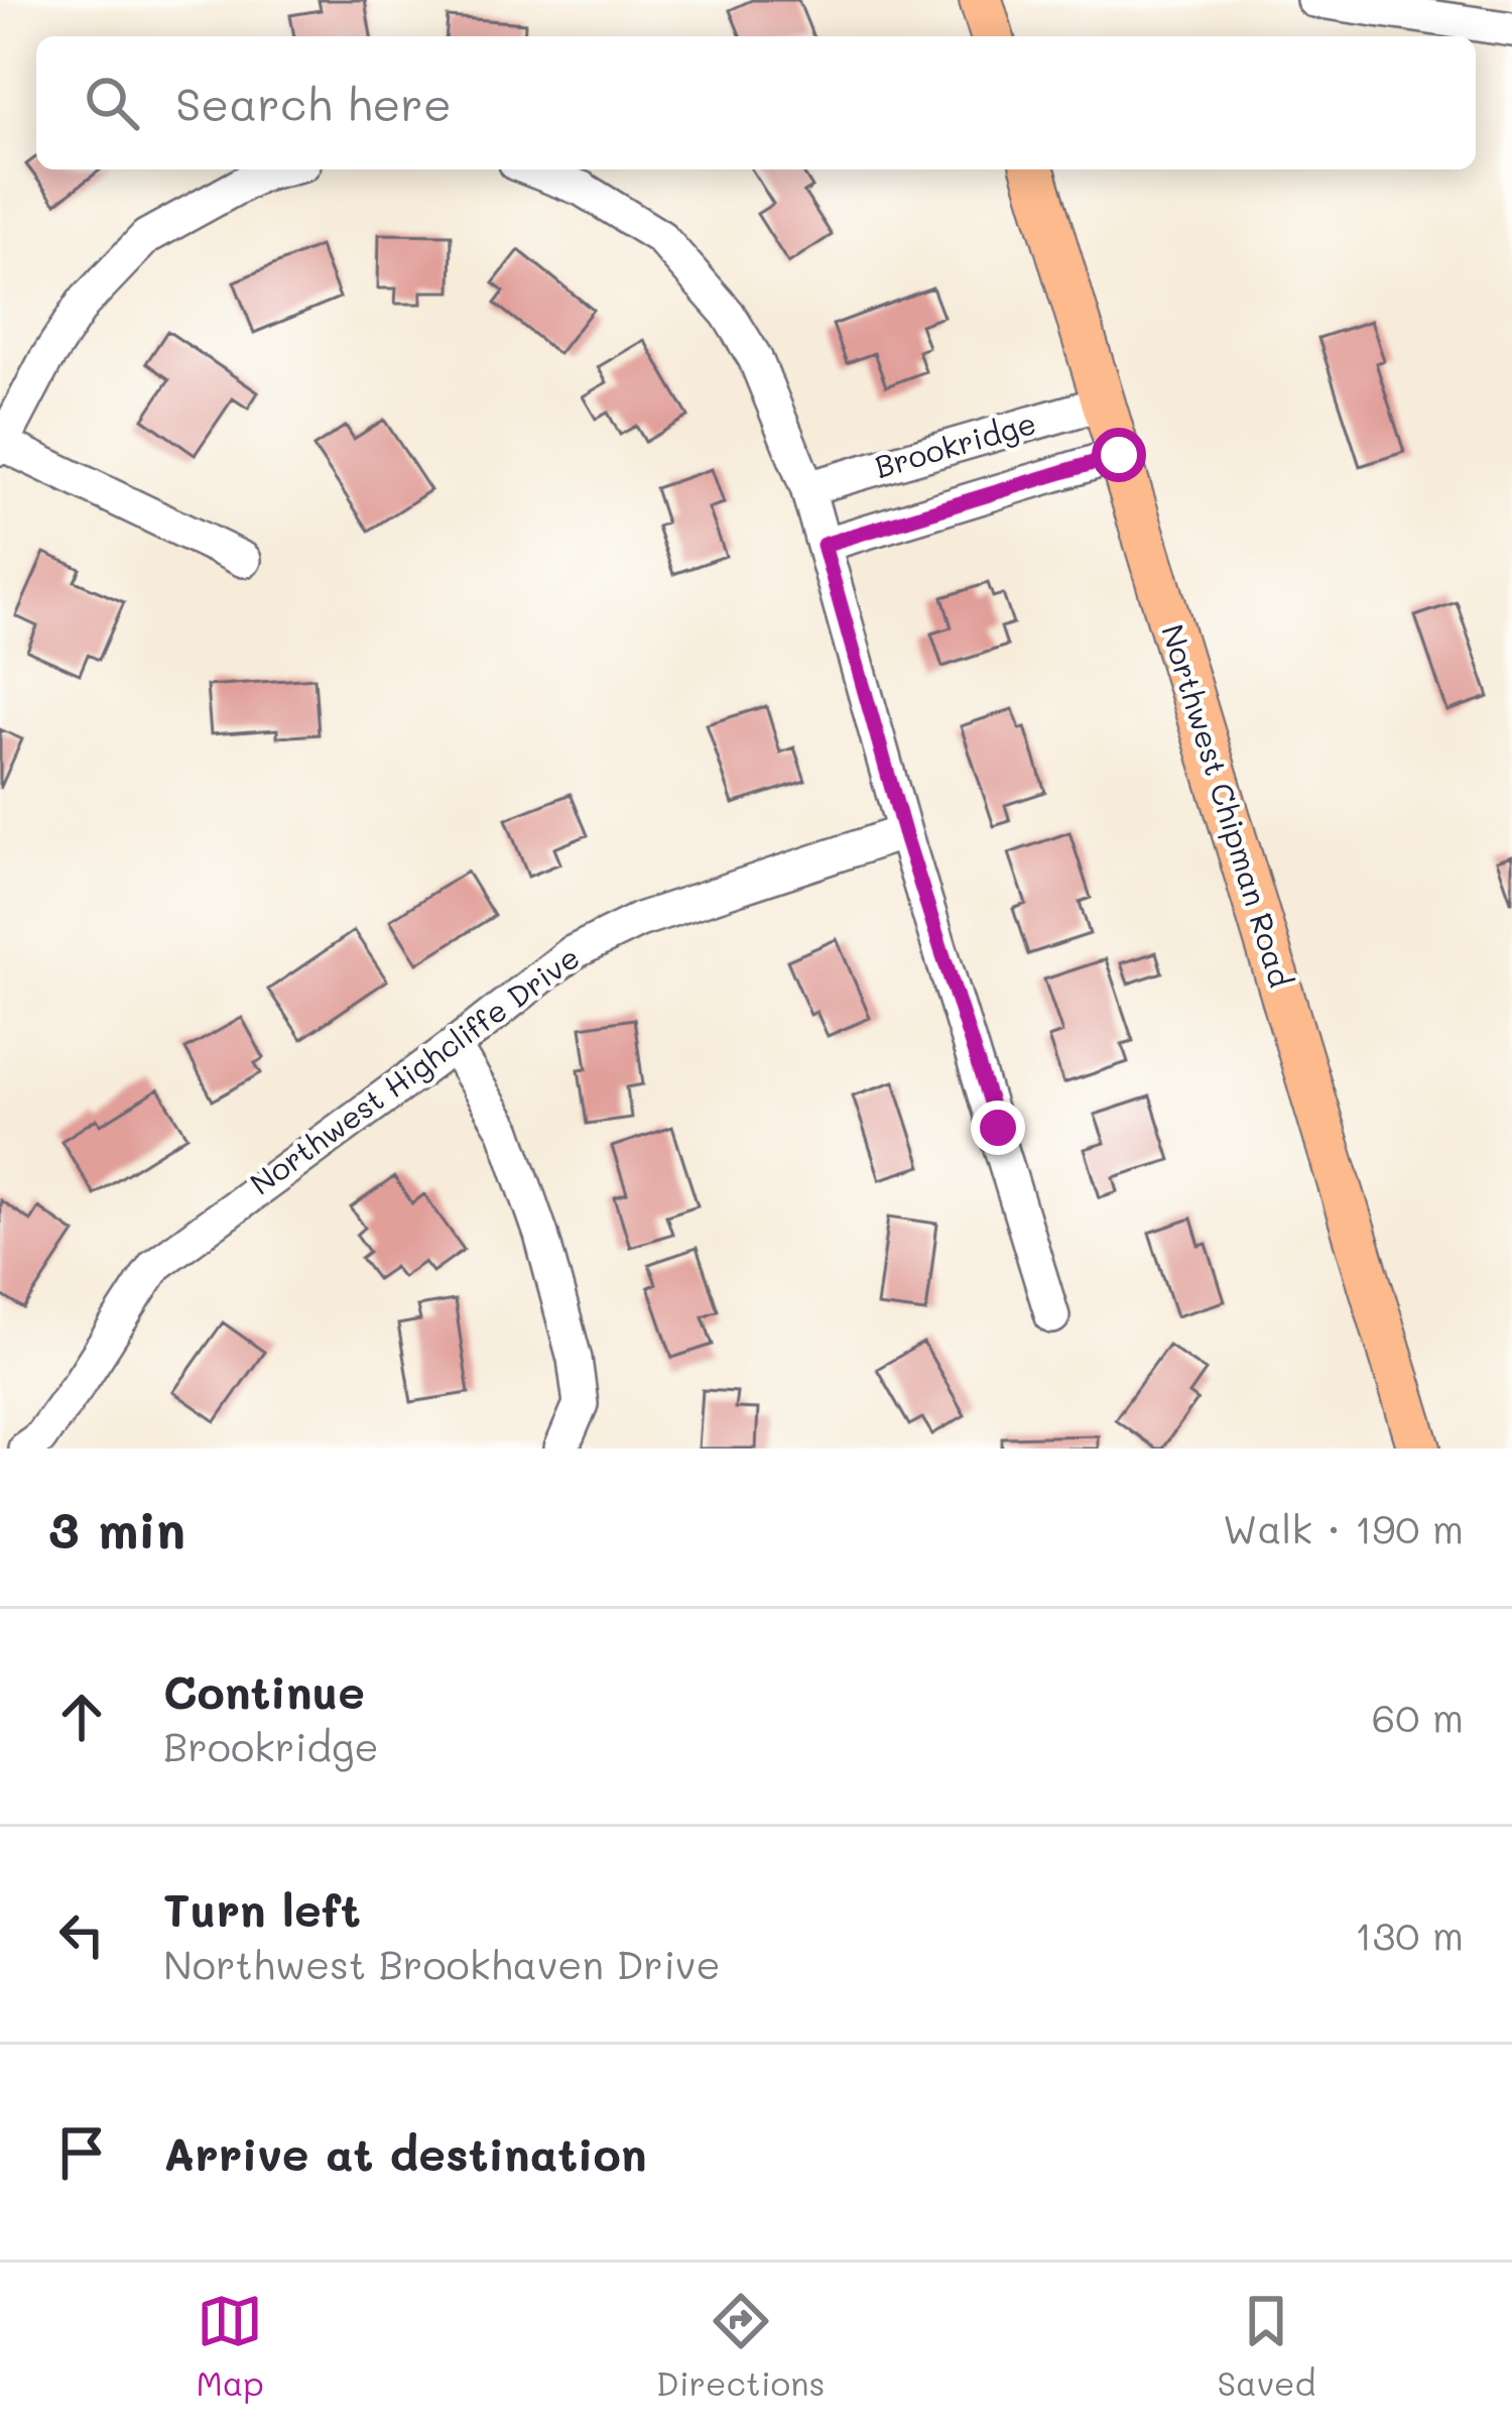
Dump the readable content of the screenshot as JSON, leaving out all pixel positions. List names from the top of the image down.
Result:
{
  "streets": {
    "main road": ["Northwest Chipman Road"],
    "street": ["Brookridge", "Northwest Highcliffe Drive"]
  },
  "crossings": [
    ["Brookridge", "Northwest Chipman Road"]
  ],
  "page": {
    "search": "Search here",
    "heading": ["3 min", "Walk · 190 m"],
    "list": [
      ["Continue", "Brookridge", "60 m"],
      ["Turn left", "Northwest Brookhaven Drive", "130 m"],
      "Arrive at destination"
    ],
    "nav": ["Map", "Directions", "Saved"]
  }
}
